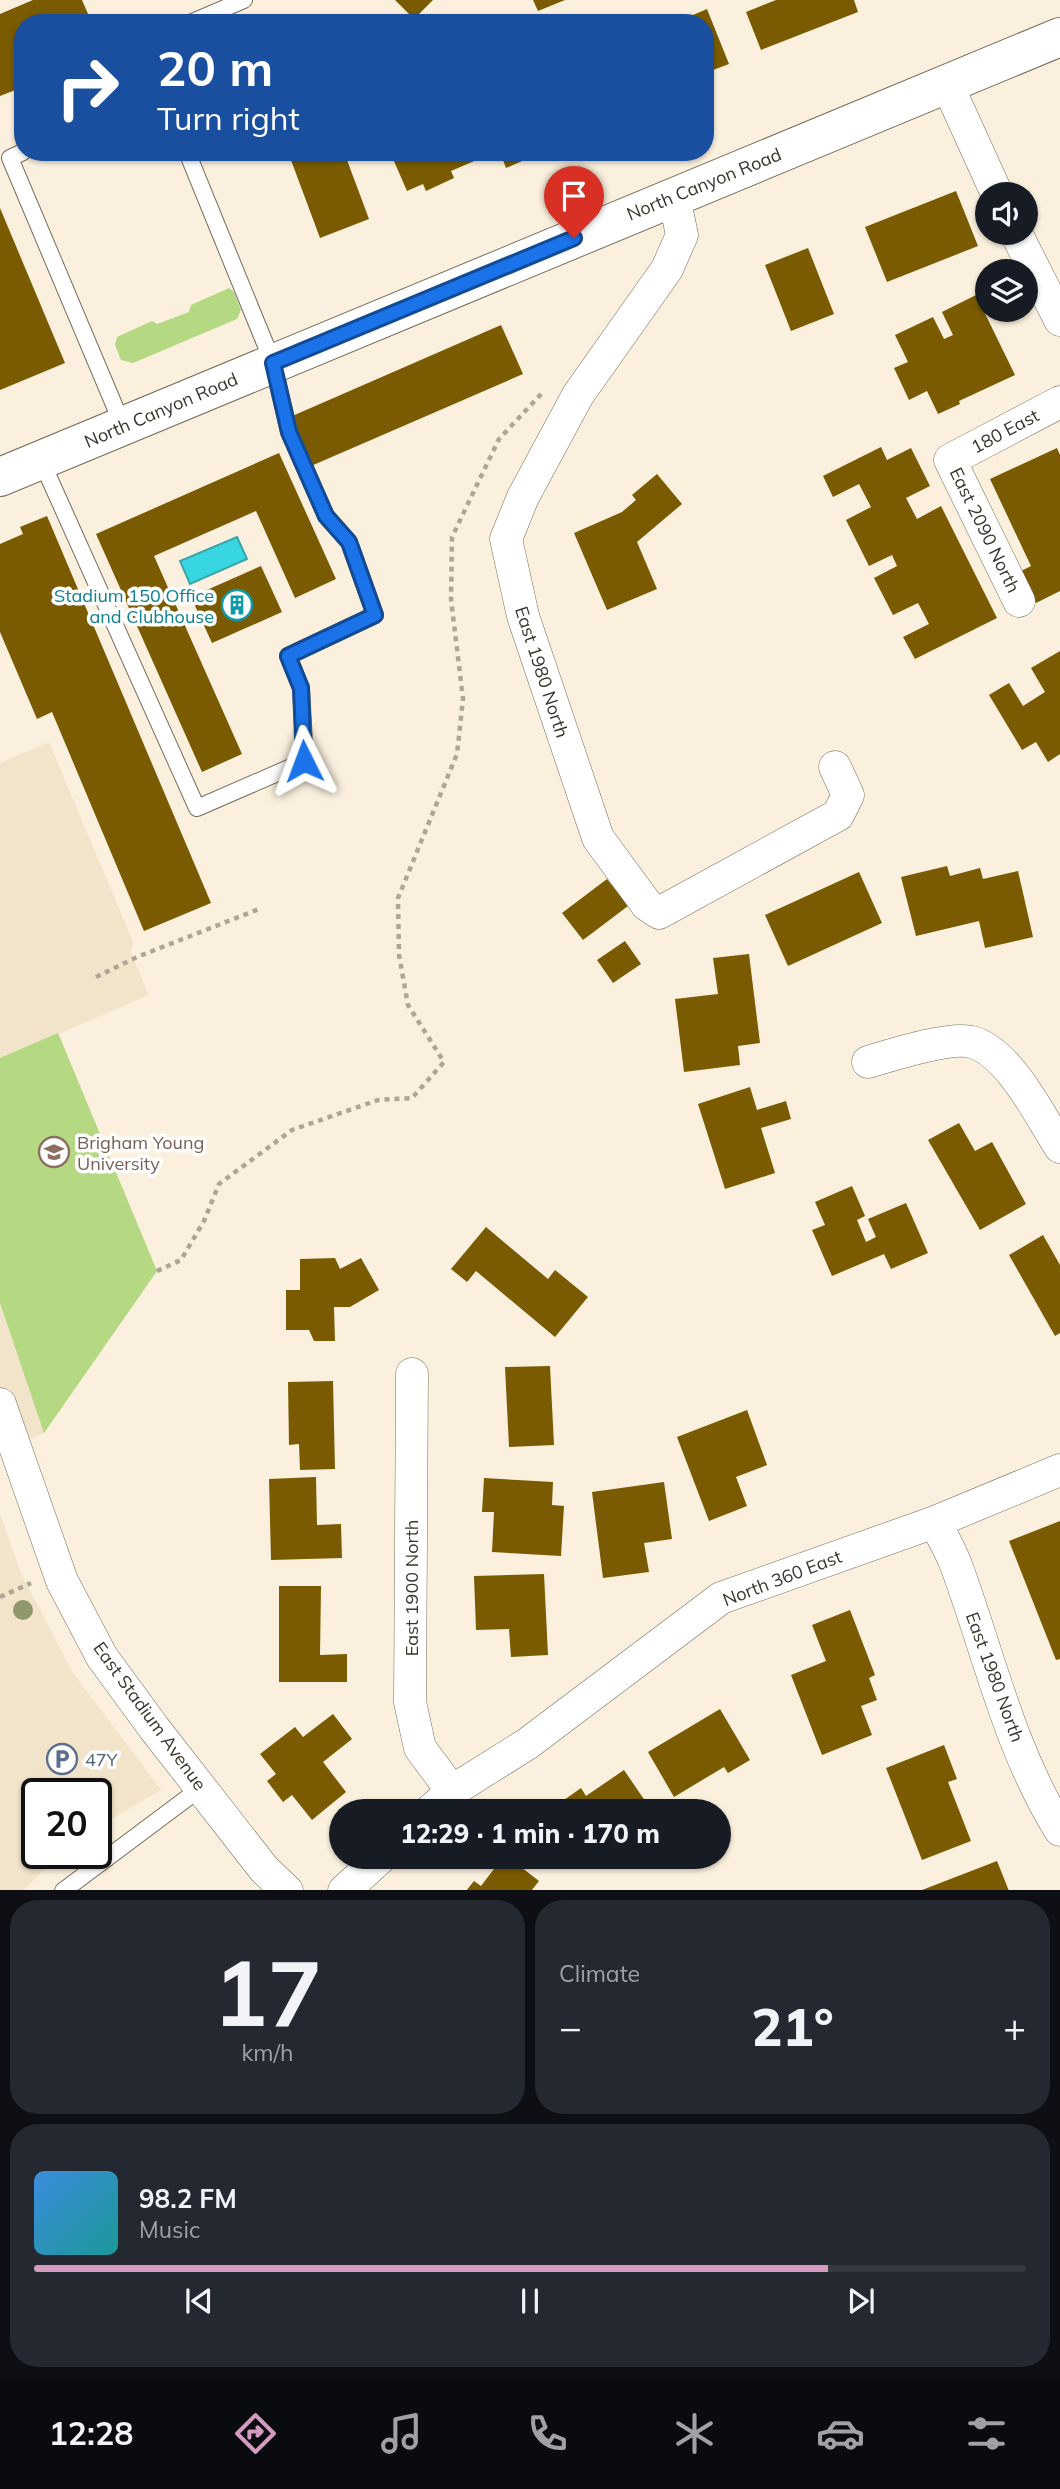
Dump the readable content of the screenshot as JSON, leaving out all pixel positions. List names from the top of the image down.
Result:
{
  "streets": {
    "main road": ["North Canyon Road"],
    "street": [
      "180 East",
      "East 2090 North",
      "East 1980 North",
      "North 360 East",
      "East 1900 North",
      "East Stadium Avenue"
    ]
  },
  "crossings": [
    ["North Canyon Road", "East 1980 North"],
    ["180 East", "East 2090 North"],
    ["East 1980 North", "North 360 East"]
  ],
  "places": {
    "building": ["Stadium 150 Office and Clubhouse"],
    "school or university": ["Brigham Young University"],
    "parking": ["47Y"]
  },
  "page": {
    "turn": ["20 m", "Turn right"],
    "limit": "20",
    "trip": "12:29 · 1 min · 170 m",
    "tile": [
      ["17", "km/h"],
      "Climate"
    ],
    "heat": ["−", "21°", "+"],
    "song": ["98.2 FM", "Music"],
    "tabs": "12:28"
  }
}
